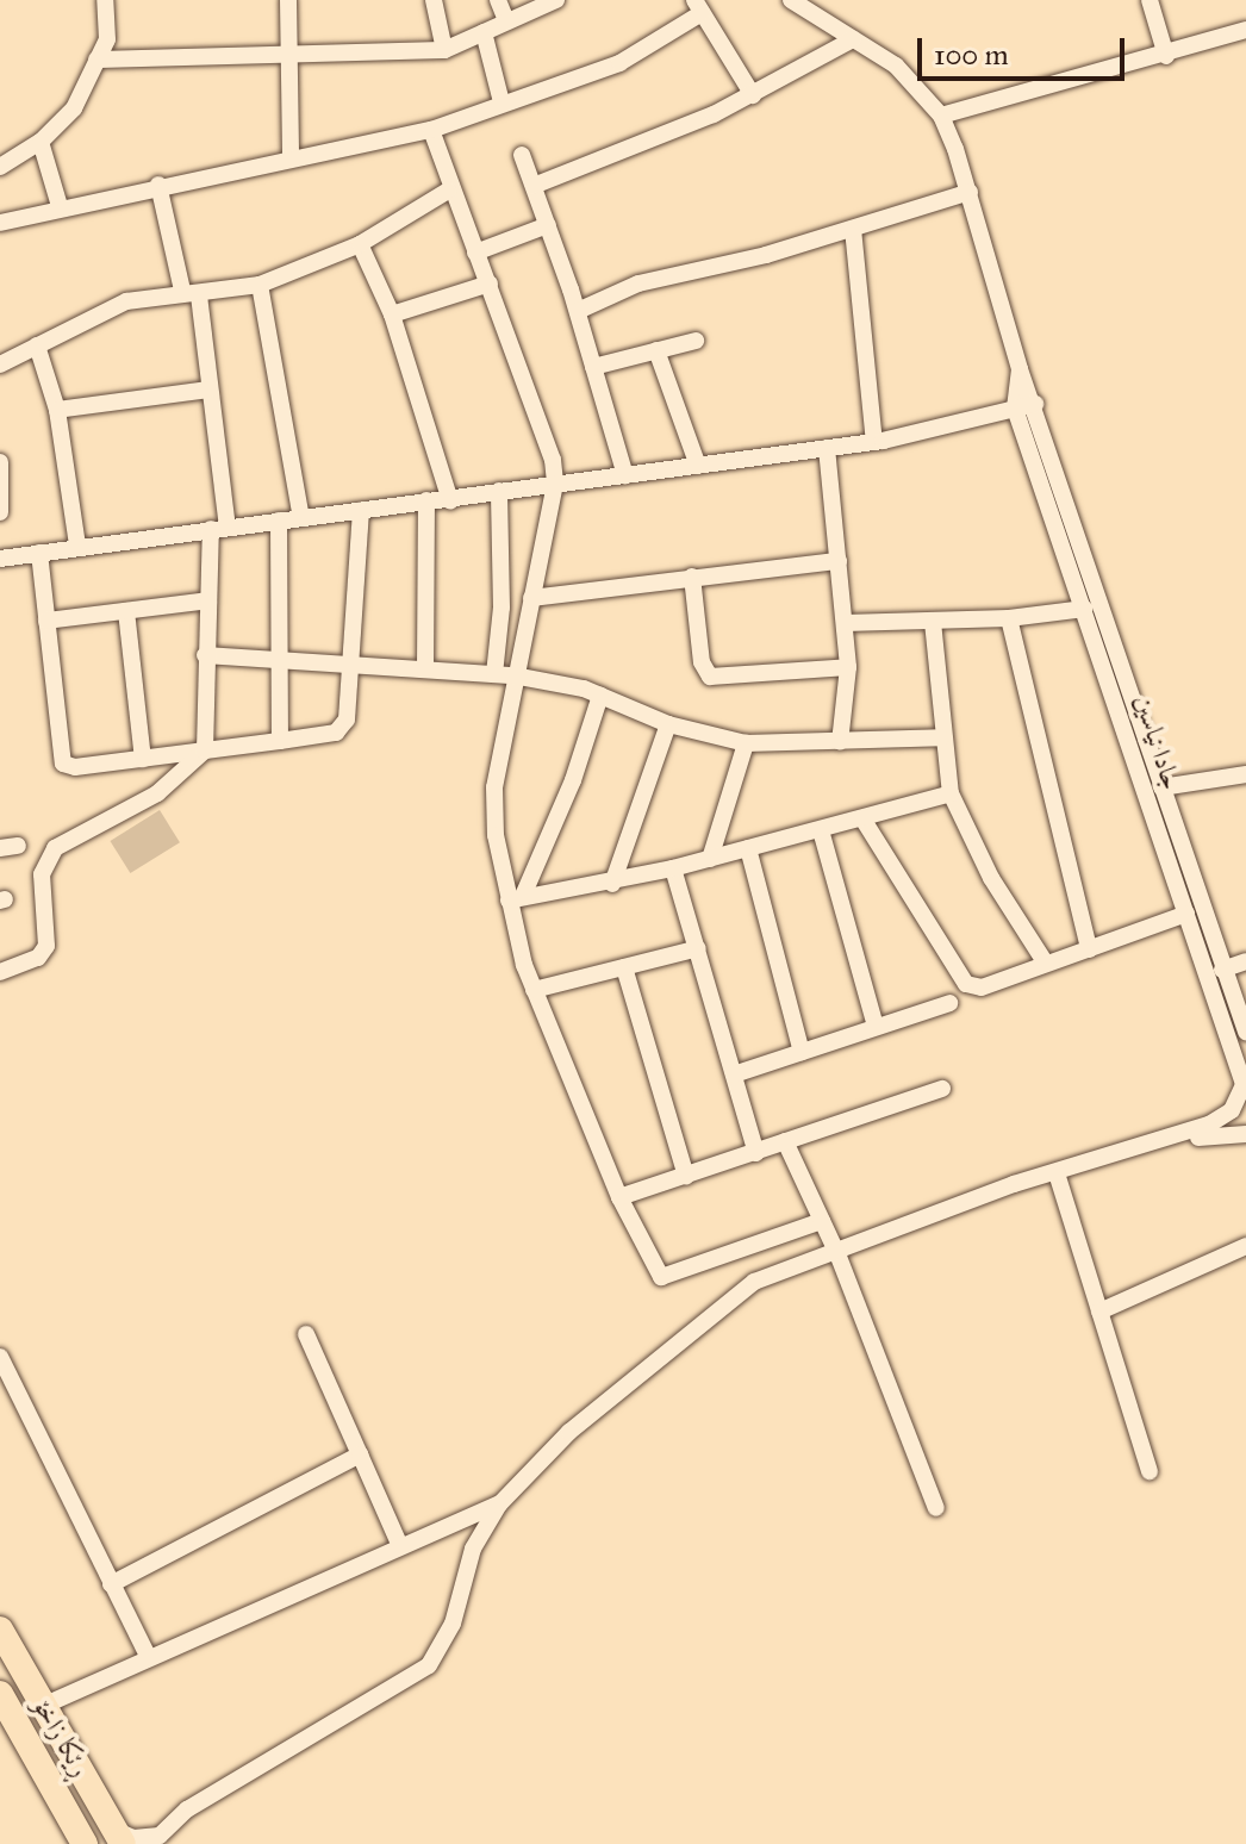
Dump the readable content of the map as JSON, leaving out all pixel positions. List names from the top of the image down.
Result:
{
  "streets": {
    "highway": ["ڕێکا زاخۆ"],
    "street": ["جادا نیاسین"]
  },
  "scale_bar": "100 m"
}
